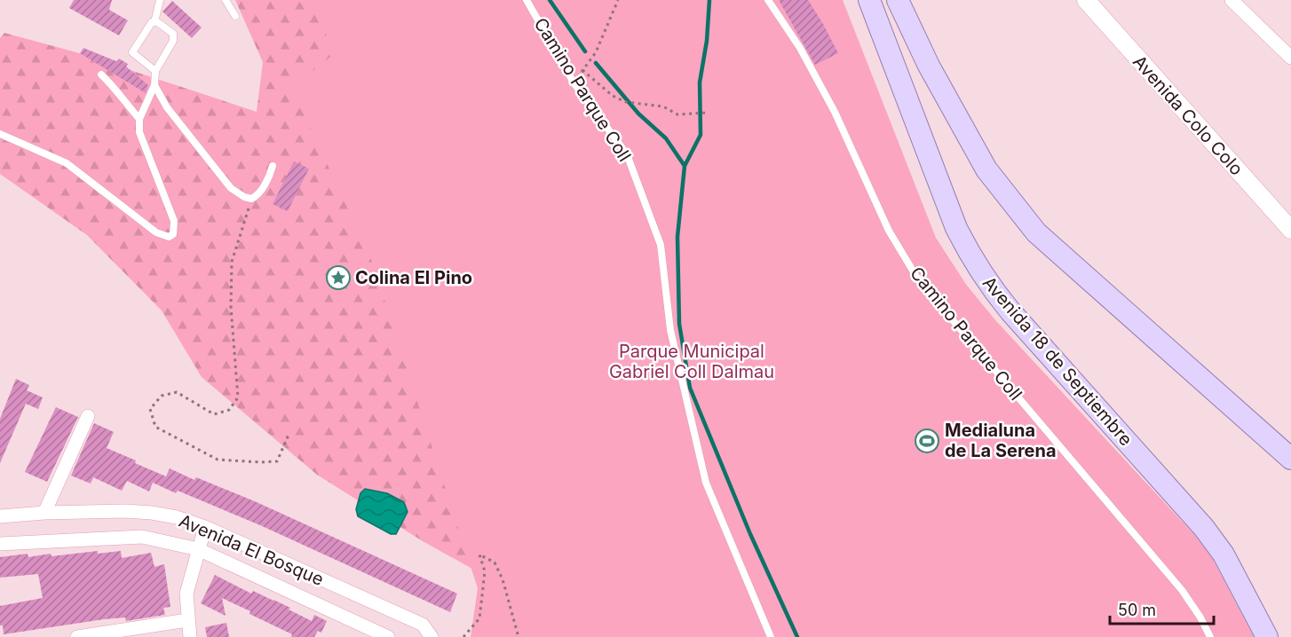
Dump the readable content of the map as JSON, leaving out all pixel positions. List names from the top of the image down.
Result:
{
  "streets": {
    "main road": ["Avenida 18 de Septiembre"],
    "street": ["Avenida Colo Colo", "Avenida El Bosque"],
    "lane": ["Camino Parque Coll"]
  },
  "parks": ["Parque Municipal Gabriel Coll Dalmau"],
  "places": {
    "place": ["Colina El Pino"],
    "sports": ["Medialuna de La Serena"]
  },
  "scale_bar": "50 m"
}
